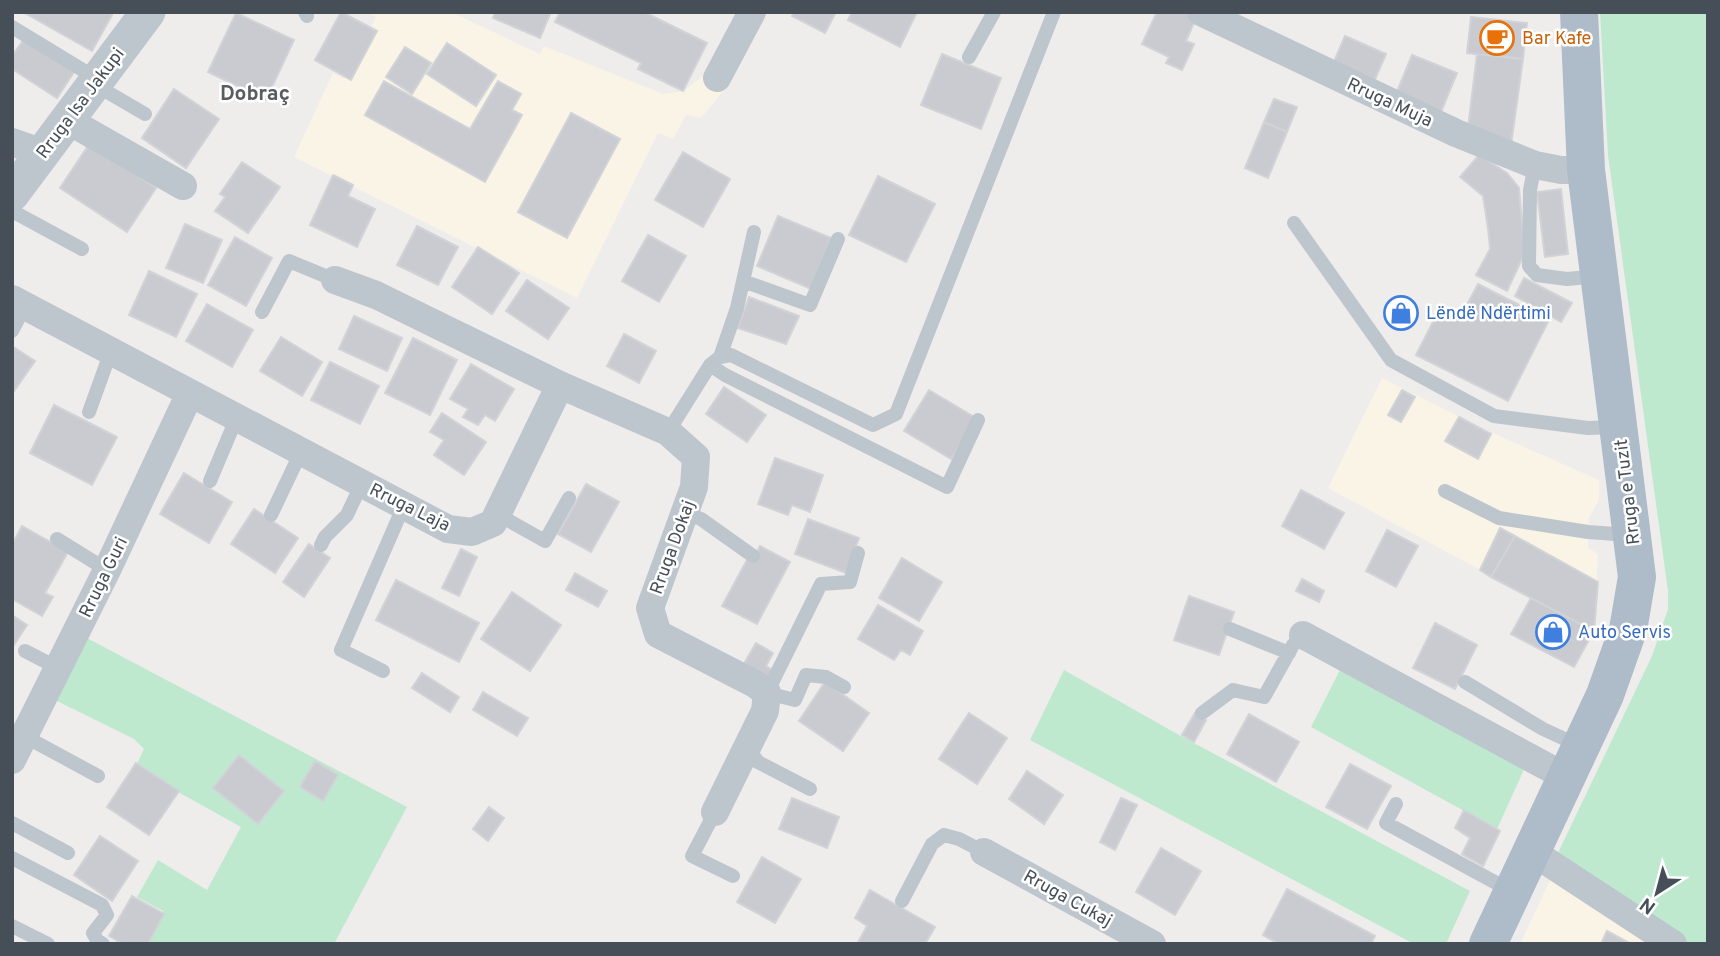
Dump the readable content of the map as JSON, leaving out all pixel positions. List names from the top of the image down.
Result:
{
  "streets": {
    "main road": ["Rruga e Tuzit"],
    "street": [
      "Rruga Muja",
      "Rruga Isa Jakupi",
      "Rruga Laja",
      "Rruga Dokaj",
      "Rruga Guri",
      "Rruga Cukaj"
    ]
  },
  "crossings": [
    ["Rruga Muja", "Rruga e Tuzit"],
    ["Rruga Laja", "Rruga Guri"]
  ],
  "districts": ["Dobraç"],
  "places": {
    "cafe": ["Bar Kafe"],
    "shop": ["Lëndë Ndërtimi", "Auto Servis"]
  },
  "north": "bottom left"
}
